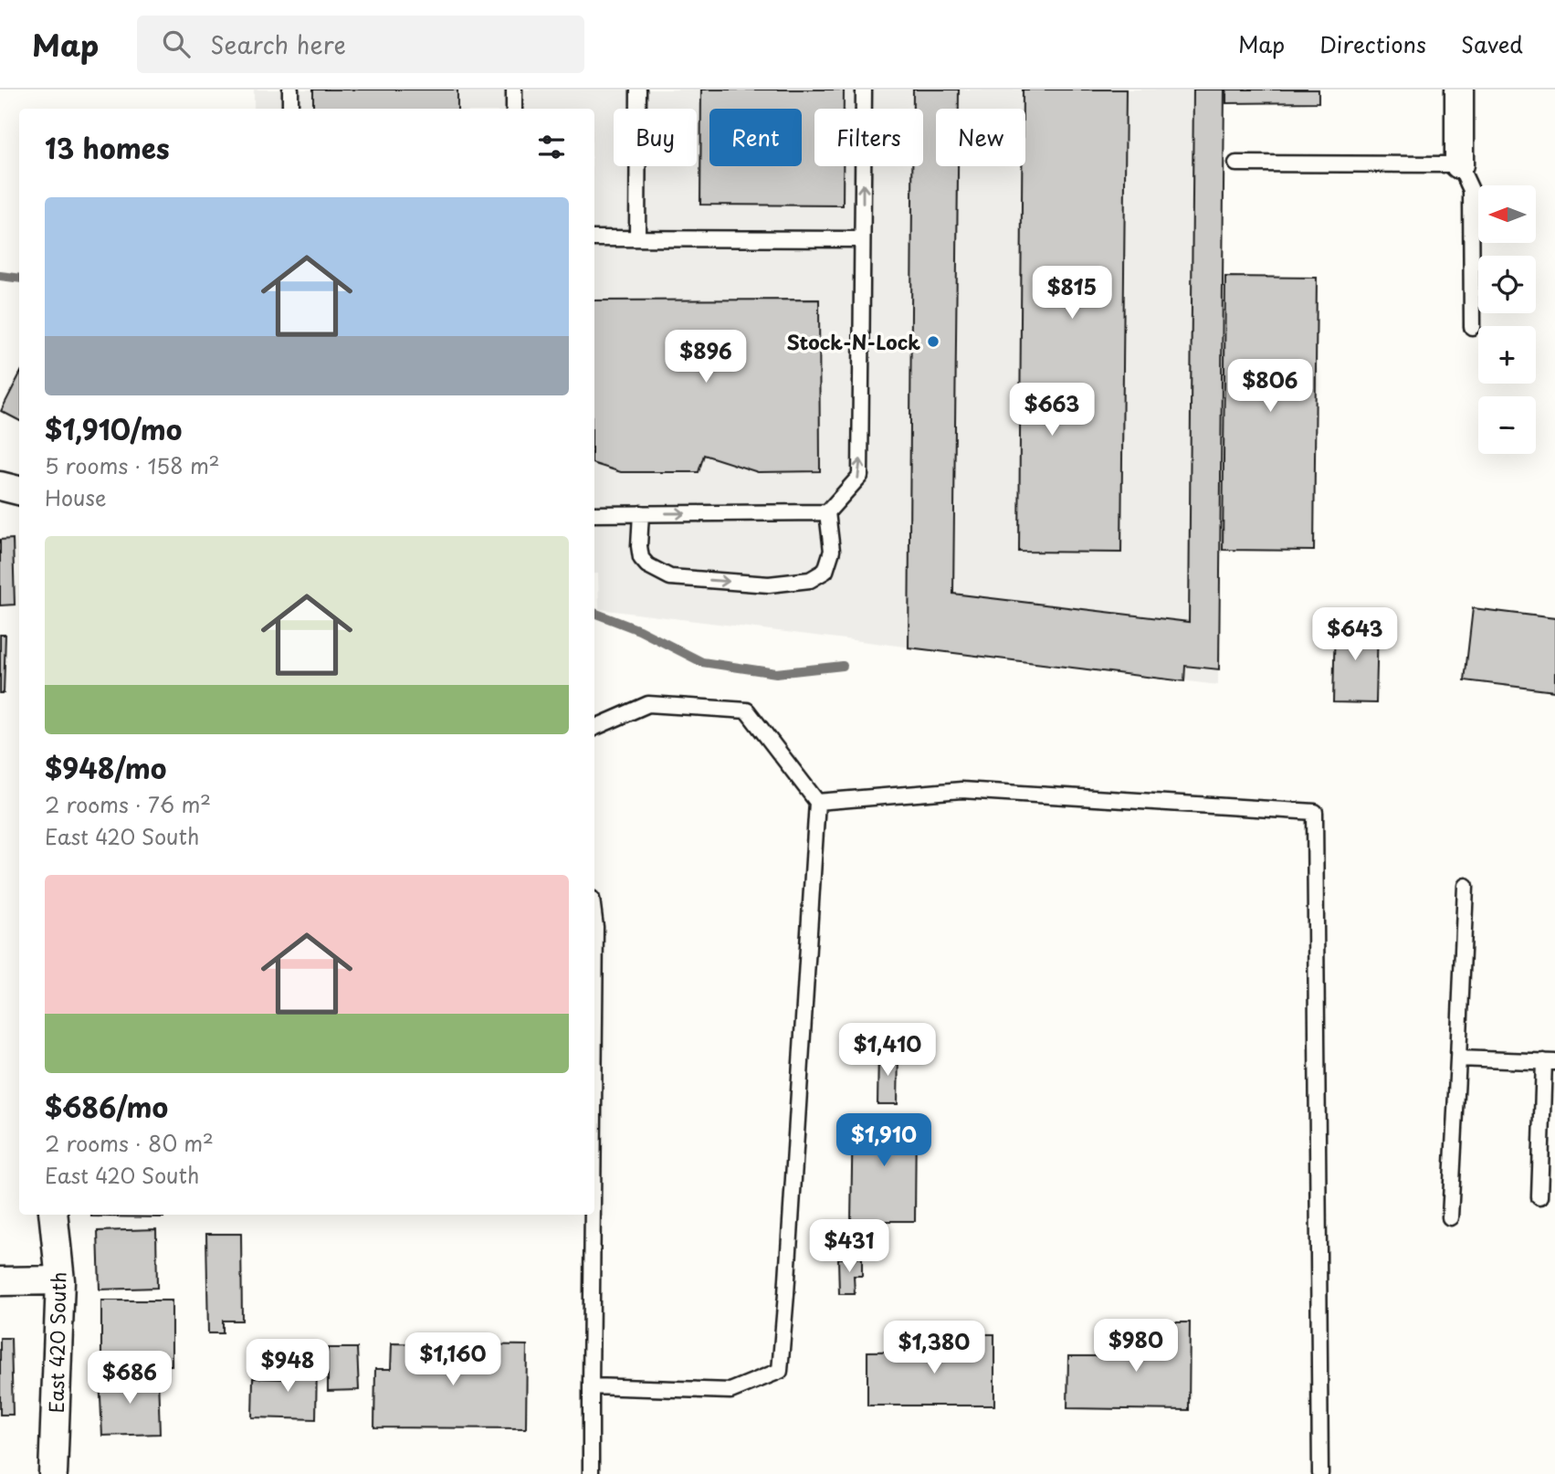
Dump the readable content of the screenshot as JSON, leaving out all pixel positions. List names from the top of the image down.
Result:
{
  "streets": {
    "street": ["East 420 South"]
  },
  "places": ["Stock-N-Lock"],
  "north": "left",
  "page": {
    "header": "Map",
    "search": "Search here",
    "nav": ["Map", "Directions", "Saved"],
    "chip": [
      "Buy",
      "Rent",
      "Filters",
      "New"
    ],
    "heading": "13 homes",
    "map_buttons": ["+", "−"],
    "list": [
      {
        "name": "$1,910/mo",
        "note": "5 rooms · 158 m² · House"
      },
      {
        "name": "$948/mo",
        "note": "2 rooms · 76 m² · East 420 South"
      },
      {
        "name": "$686/mo",
        "note": "2 rooms · 80 m² · East 420 South"
      }
    ],
    "price": [
      "$815",
      "$896",
      "$806",
      "$663",
      "$643",
      "$1,410",
      "$1,910",
      "$431",
      "$980",
      "$1,380",
      "$1,160",
      "$948",
      "$686"
    ]
  }
}
